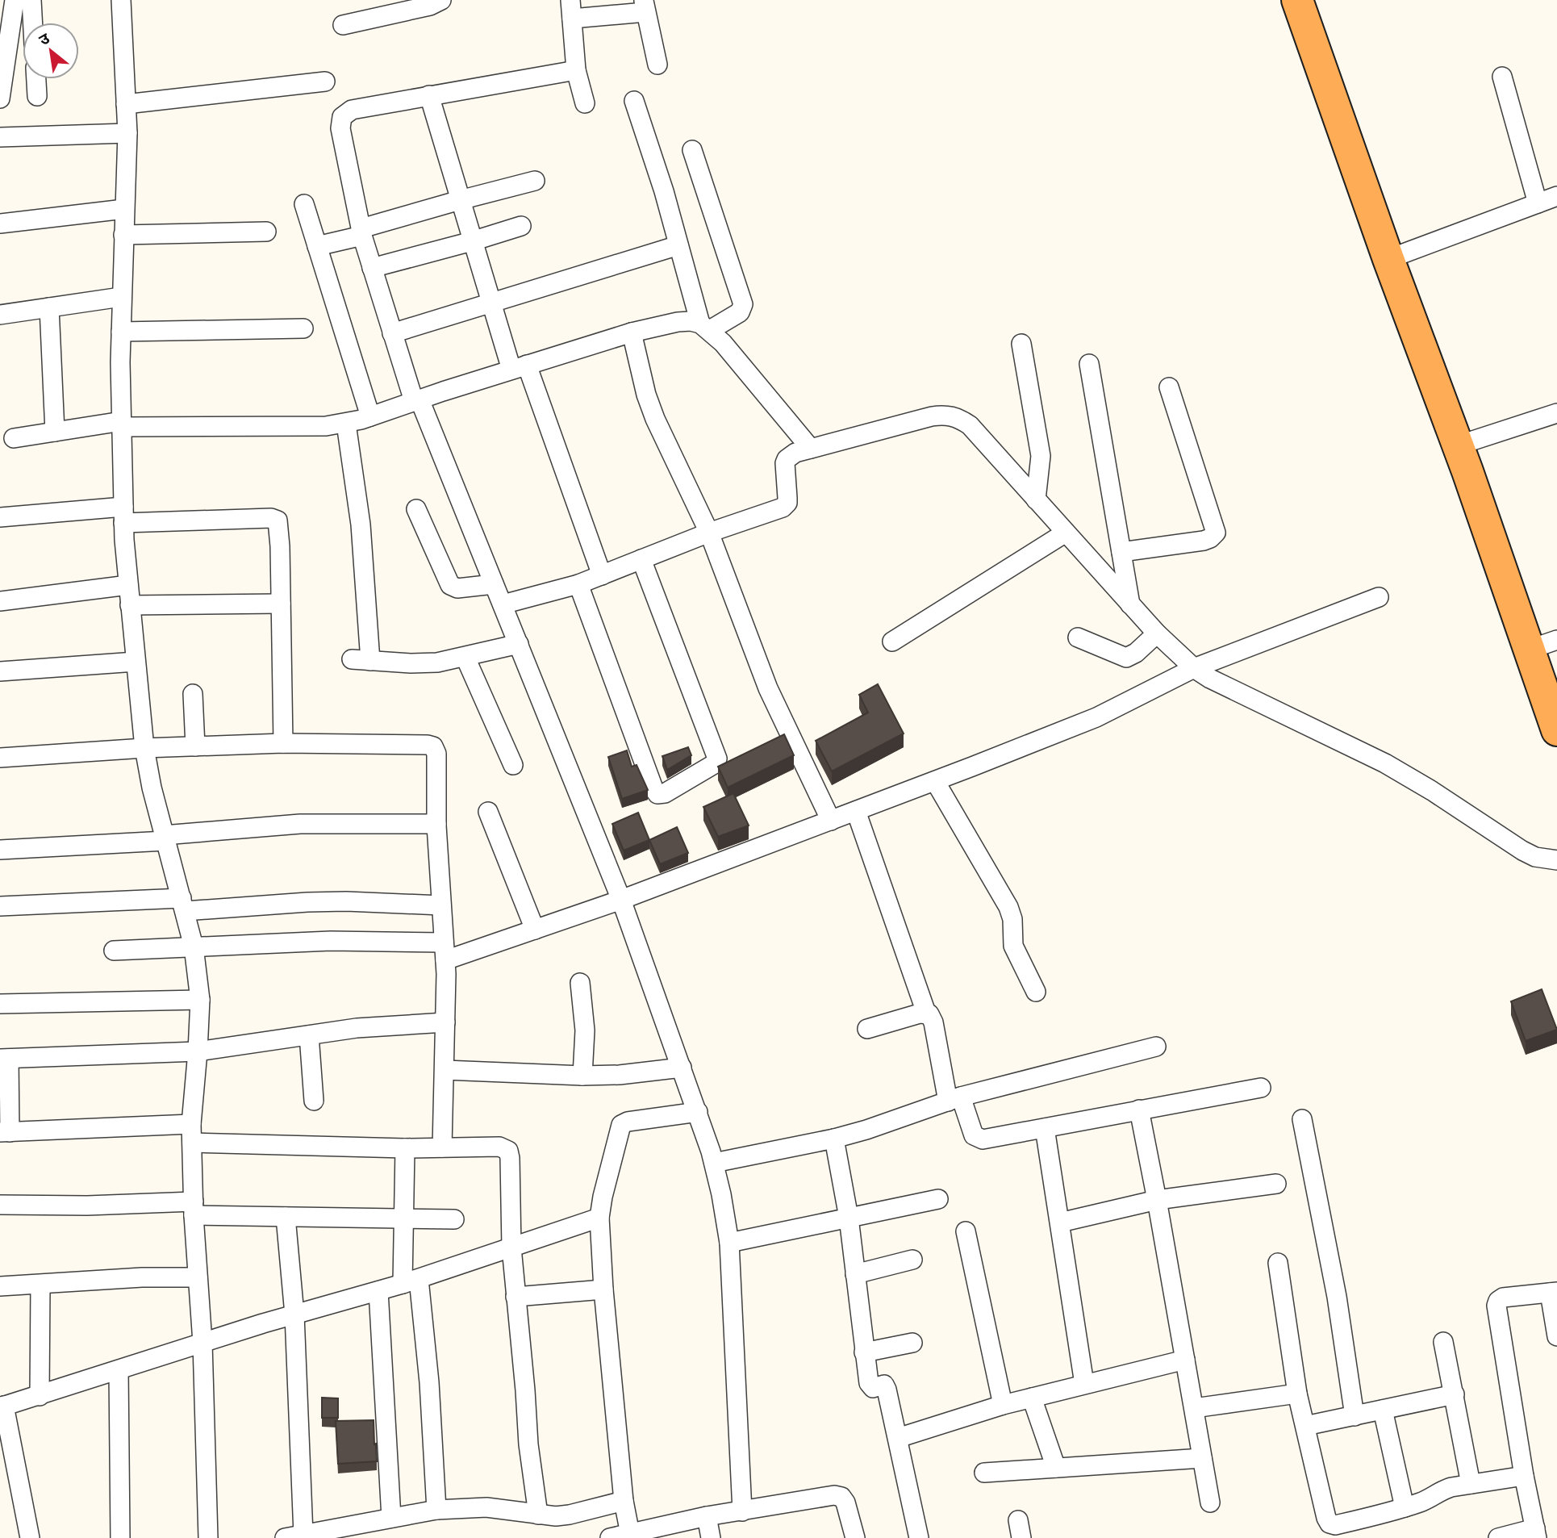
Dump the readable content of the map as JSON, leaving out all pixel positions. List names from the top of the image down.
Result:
{
  "north": "top left"
}
